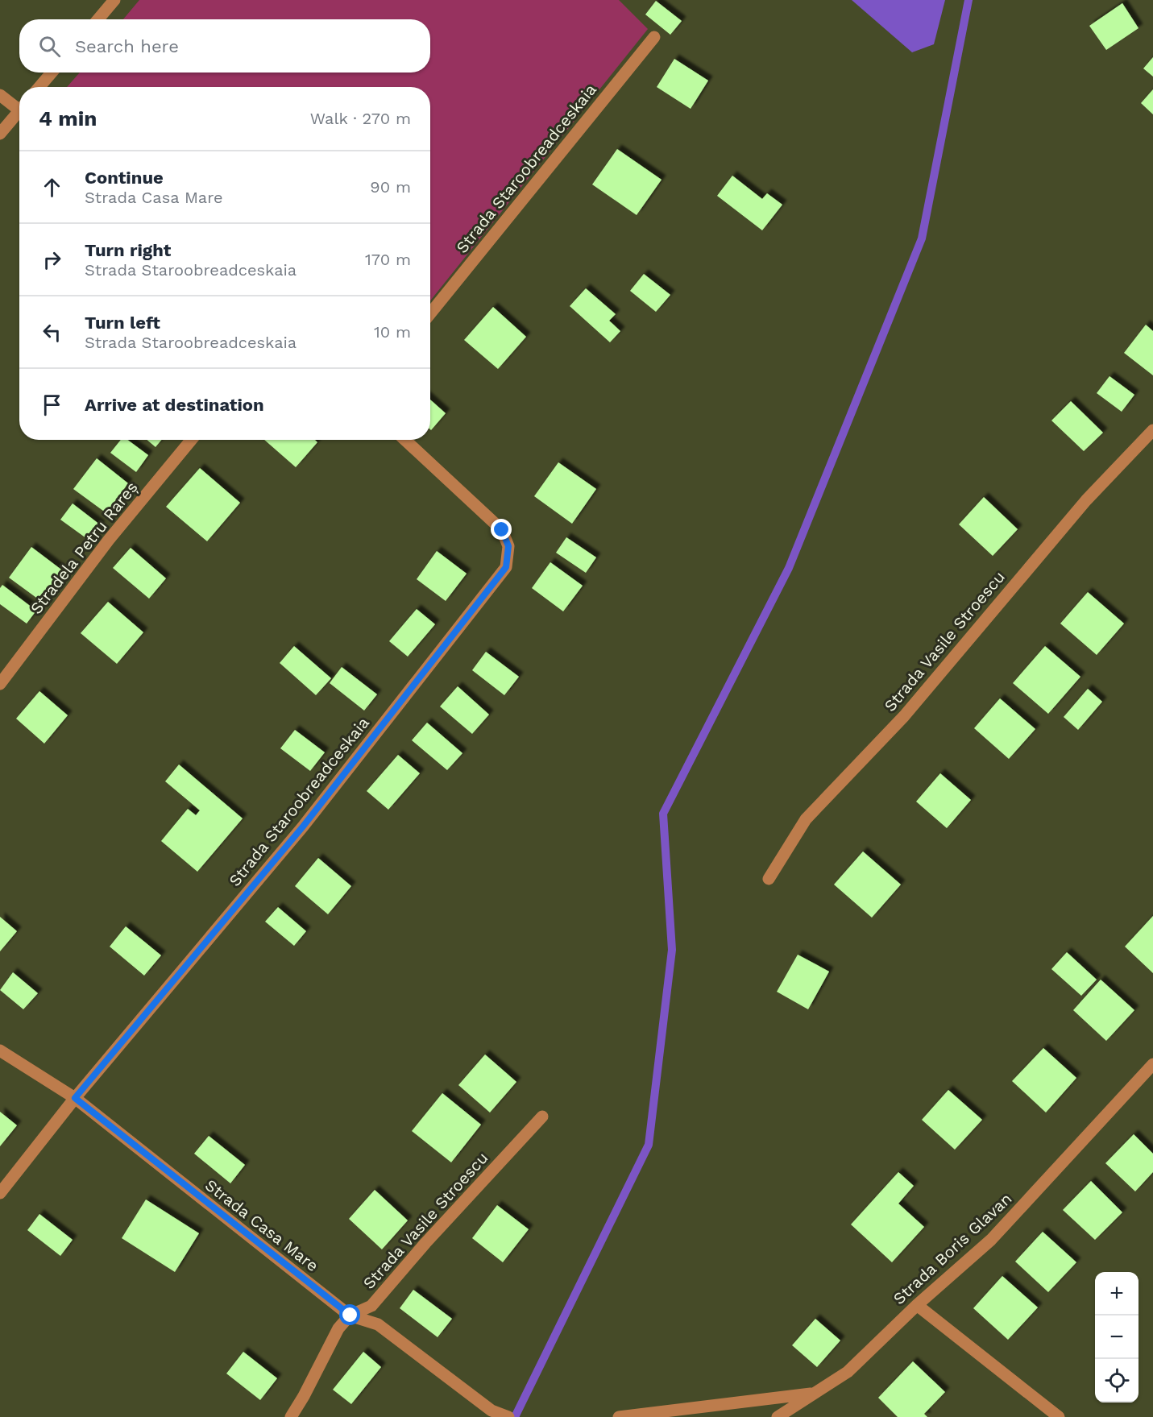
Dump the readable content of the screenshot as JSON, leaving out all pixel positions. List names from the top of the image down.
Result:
{
  "streets": {
    "street": [
      "Strada Staroobreadceskaia",
      "Stradela Petru Rareș",
      "Strada Vasile Stroescu",
      "Strada Casa Mare",
      "Strada Boris Glavan"
    ]
  },
  "crossings": [
    ["Strada Staroobreadceskaia", "Strada Casa Mare"],
    ["Strada Vasile Stroescu", "Strada Casa Mare"]
  ],
  "page": {
    "search": "Search here",
    "heading": ["4 min", "Walk · 270 m"],
    "list": [
      ["Continue", "Strada Casa Mare", "90 m"],
      ["Turn right", "Strada Staroobreadceskaia", "170 m"],
      ["Turn left", "Strada Staroobreadceskaia", "10 m"],
      "Arrive at destination"
    ],
    "map_buttons": ["+", "−"]
  }
}
